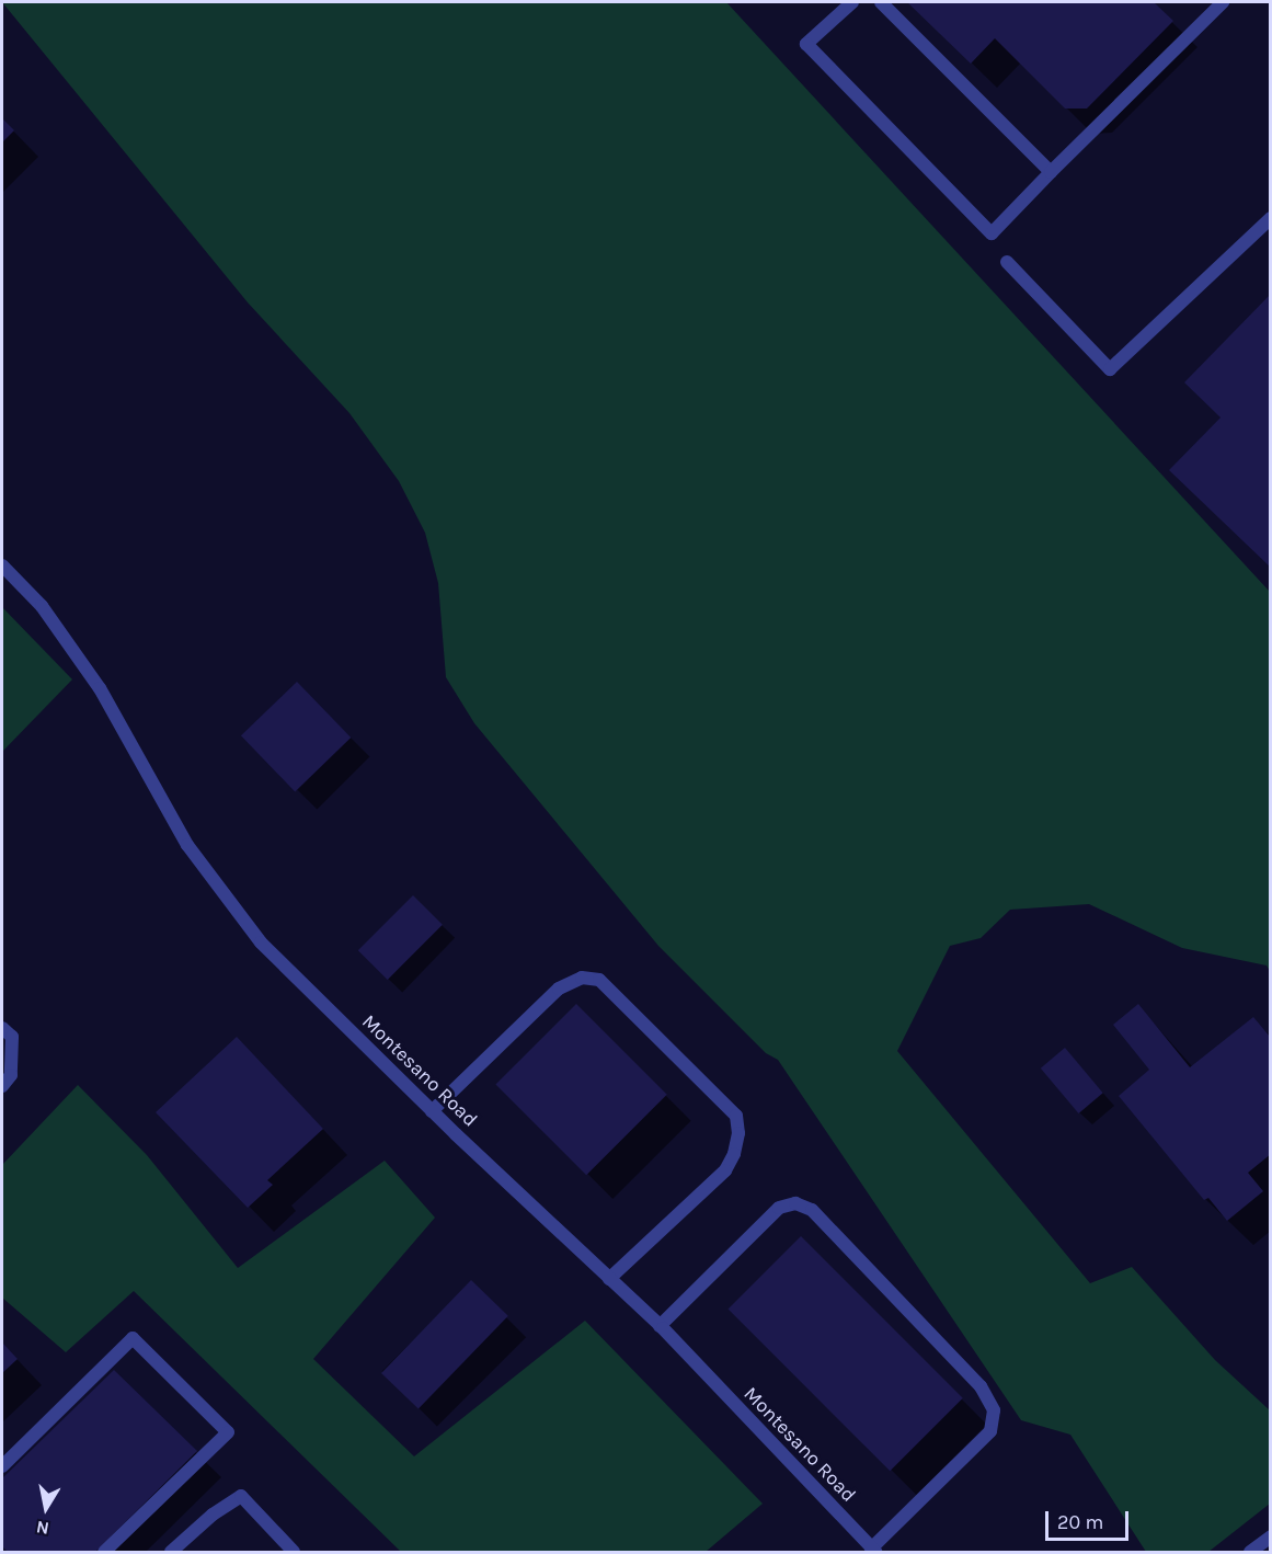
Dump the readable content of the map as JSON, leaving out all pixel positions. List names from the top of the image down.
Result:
{
  "streets": {
    "street": ["Montesano Road"]
  },
  "scale_bar": "20 m",
  "north": "bottom"
}
